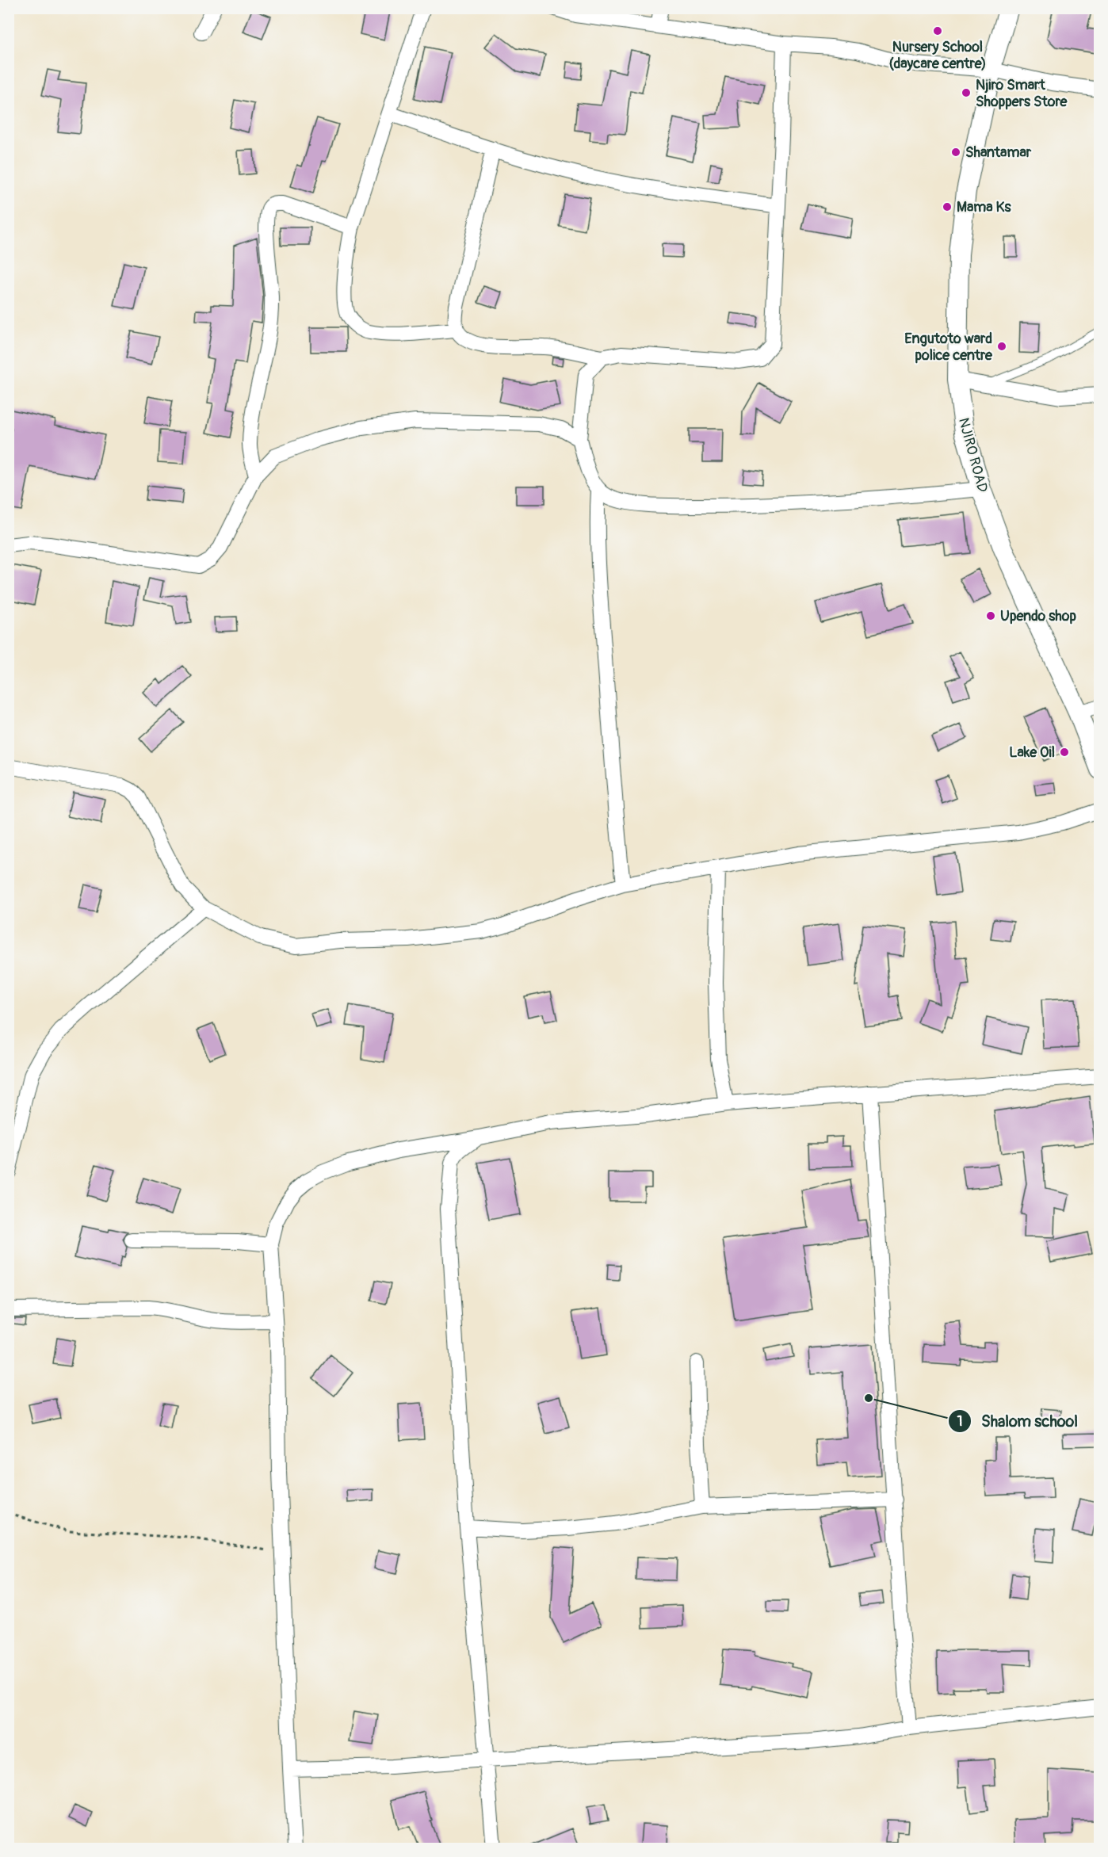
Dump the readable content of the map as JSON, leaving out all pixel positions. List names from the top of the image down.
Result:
{
  "streets": {
    "street": ["NJIRO ROAD"]
  },
  "places": [
    "Nursery School (daycare centre)",
    "Njiro Smart Shoppers Store",
    "Shantamar",
    "Mama Ks",
    "Engutoto ward police centre",
    "Upendo shop",
    "Lake Oil",
    "Shalom school"
  ]
}
